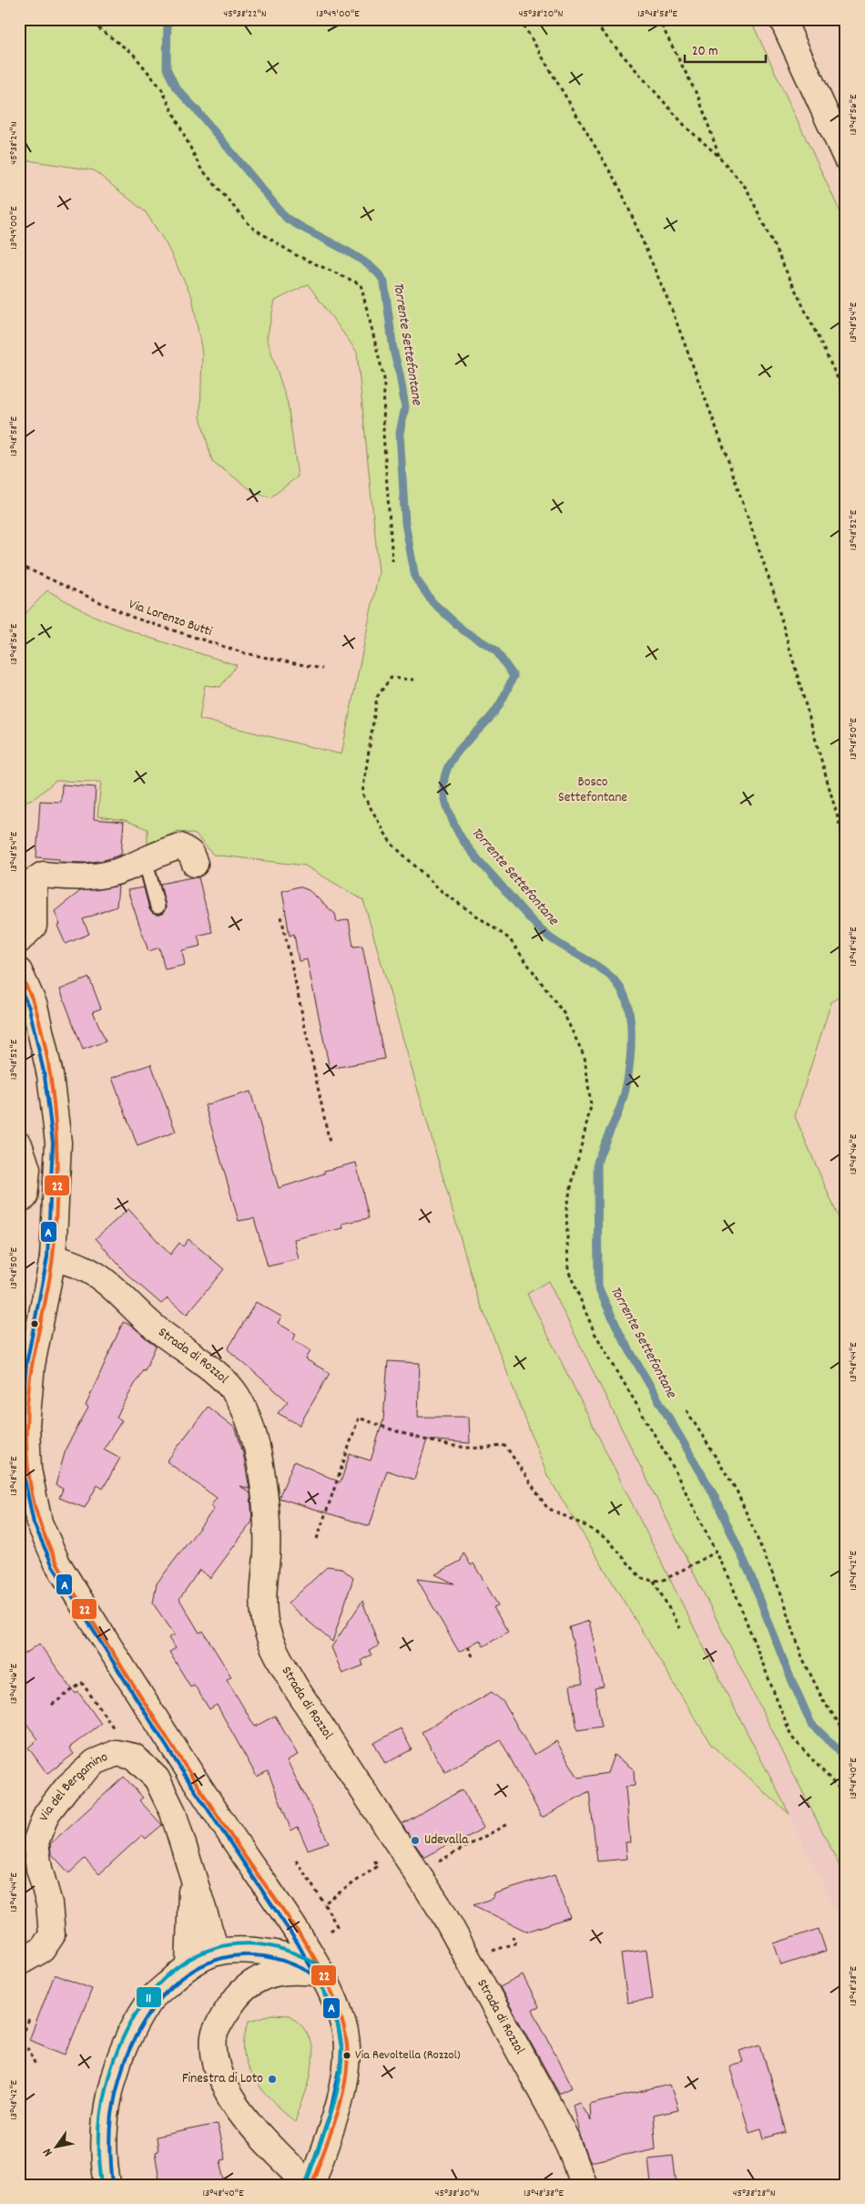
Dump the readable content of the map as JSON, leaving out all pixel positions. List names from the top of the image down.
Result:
{
  "streets": {
    "street": ["Strada di Rozzol", "Via del Bergamino"],
    "path": ["Via Lorenzo Butti"]
  },
  "water": ["Torrente Settefontane"],
  "parks": ["Bosco Settefontane"],
  "places": ["Udevalla", "Via Revoltella (Rozzol)", "Finestra di Loto"],
  "lines": ["transit line 22", "transit line A", "transit line 11"],
  "scale_bar": "20 m",
  "north": "bottom left",
  "coordinates": [
    "45°38'22\"N",
    "13°49'00\"E",
    "45°38'20\"N",
    "13°48'58\"E",
    "13°48'56\"E",
    "45°38'24\"N",
    "13°48'54\"E",
    "13°48'52\"E",
    "13°48'50\"E",
    "13°48'48\"E",
    "13°48'46\"E",
    "13°48'44\"E",
    "13°48'42\"E",
    "13°48'40\"E",
    "13°48'38\"E",
    "45°38'30\"N",
    "45°38'28\"N"
  ]
}
